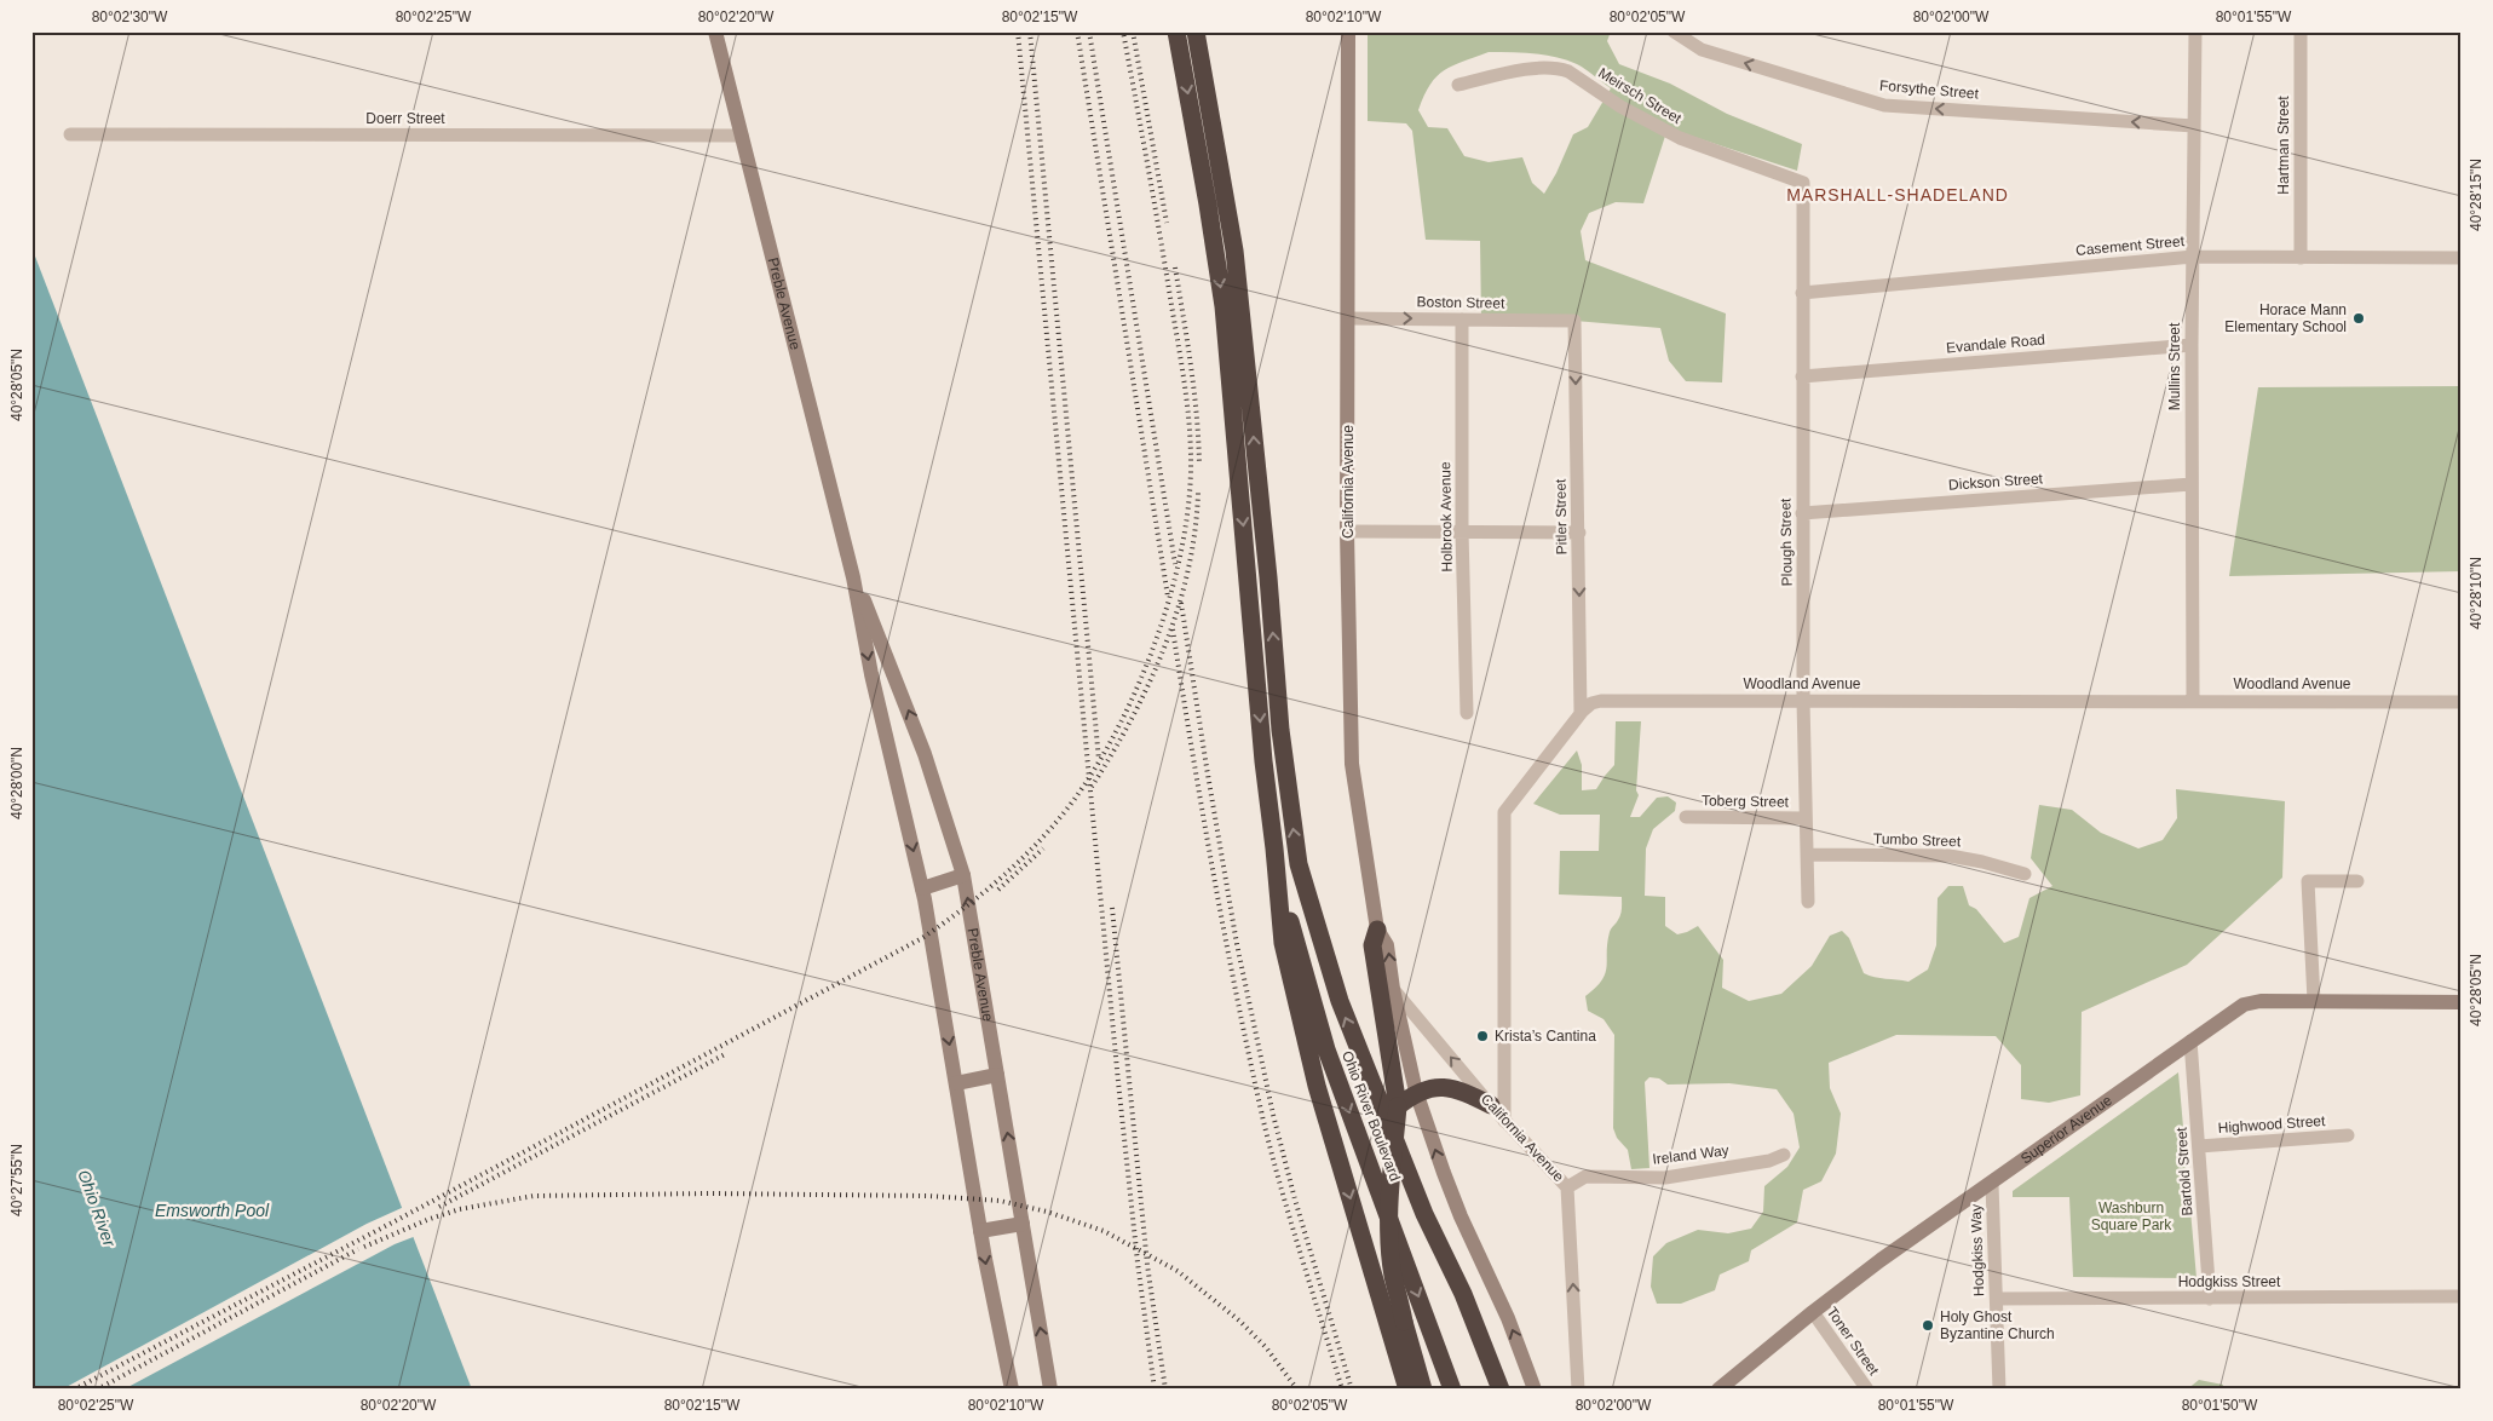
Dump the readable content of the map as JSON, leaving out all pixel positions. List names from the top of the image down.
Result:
{
  "streets": {
    "highway": ["Ohio River Boulevard"],
    "street": [
      "Forsythe Street",
      "Meirsch Street",
      "Doerr Street",
      "Hartman Street",
      "Casement Street",
      "Boston Street",
      "Preble Avenue",
      "Evandale Road",
      "Mullins Street",
      "California Avenue",
      "Dickson Street",
      "Holbrook Avenue",
      "Pitler Street",
      "Plough Street",
      "Woodland Avenue",
      "Toberg Street",
      "Tumbo Street",
      "Highwood Street",
      "Superior Avenue",
      "Ireland Way",
      "Bartold Street",
      "Hodgkiss Way",
      "Hodgkiss Street",
      "Toner Street"
    ]
  },
  "crossings": [
    ["Forsythe Street", "Mullins Street"],
    ["Meirsch Street", "Plough Street"],
    ["Doerr Street", "Preble Avenue"],
    ["Hartman Street", "Casement Street"],
    ["Casement Street", "Mullins Street"],
    ["Casement Street", "Plough Street"],
    ["Boston Street", "California Avenue"],
    ["Boston Street", "Holbrook Avenue"],
    ["Boston Street", "Pitler Street"],
    ["Evandale Road", "Mullins Street"],
    ["Evandale Road", "Plough Street"],
    ["Mullins Street", "Dickson Street"],
    ["Mullins Street", "Woodland Avenue"],
    ["California Avenue", "Woodland Avenue"],
    ["California Avenue", "Ireland Way"],
    ["Dickson Street", "Plough Street"],
    ["Pitler Street", "Woodland Avenue"],
    ["Plough Street", "Woodland Avenue"],
    ["Plough Street", "Toberg Street"],
    ["Plough Street", "Tumbo Street"],
    ["Highwood Street", "Bartold Street"],
    ["Superior Avenue", "Bartold Street"],
    ["Superior Avenue", "Hodgkiss Way"],
    ["Superior Avenue", "Toner Street"],
    ["Bartold Street", "Hodgkiss Street"],
    ["Hodgkiss Way", "Hodgkiss Street"]
  ],
  "one_way": ["Forsythe Street", "Boston Street", "Pitler Street"],
  "districts": ["MARSHALL-SHADELAND"],
  "water": ["Ohio River", "Emsworth Pool"],
  "parks": ["Washburn Square Park"],
  "places": ["Horace Mann Elementary School", "Krista’s Cantina", "Holy Ghost Byzantine Church"],
  "coordinates": [
    "80°02'30\"W",
    "80°02'25\"W",
    "80°02'20\"W",
    "80°02'15\"W",
    "80°02'10\"W",
    "80°02'05\"W",
    "80°02'00\"W",
    "80°01'55\"W",
    "40°28'15\"N",
    "40°28'05\"N",
    "40°28'10\"N",
    "40°28'00\"N",
    "40°27'55\"N",
    "80°01'50\"W"
  ]
}
